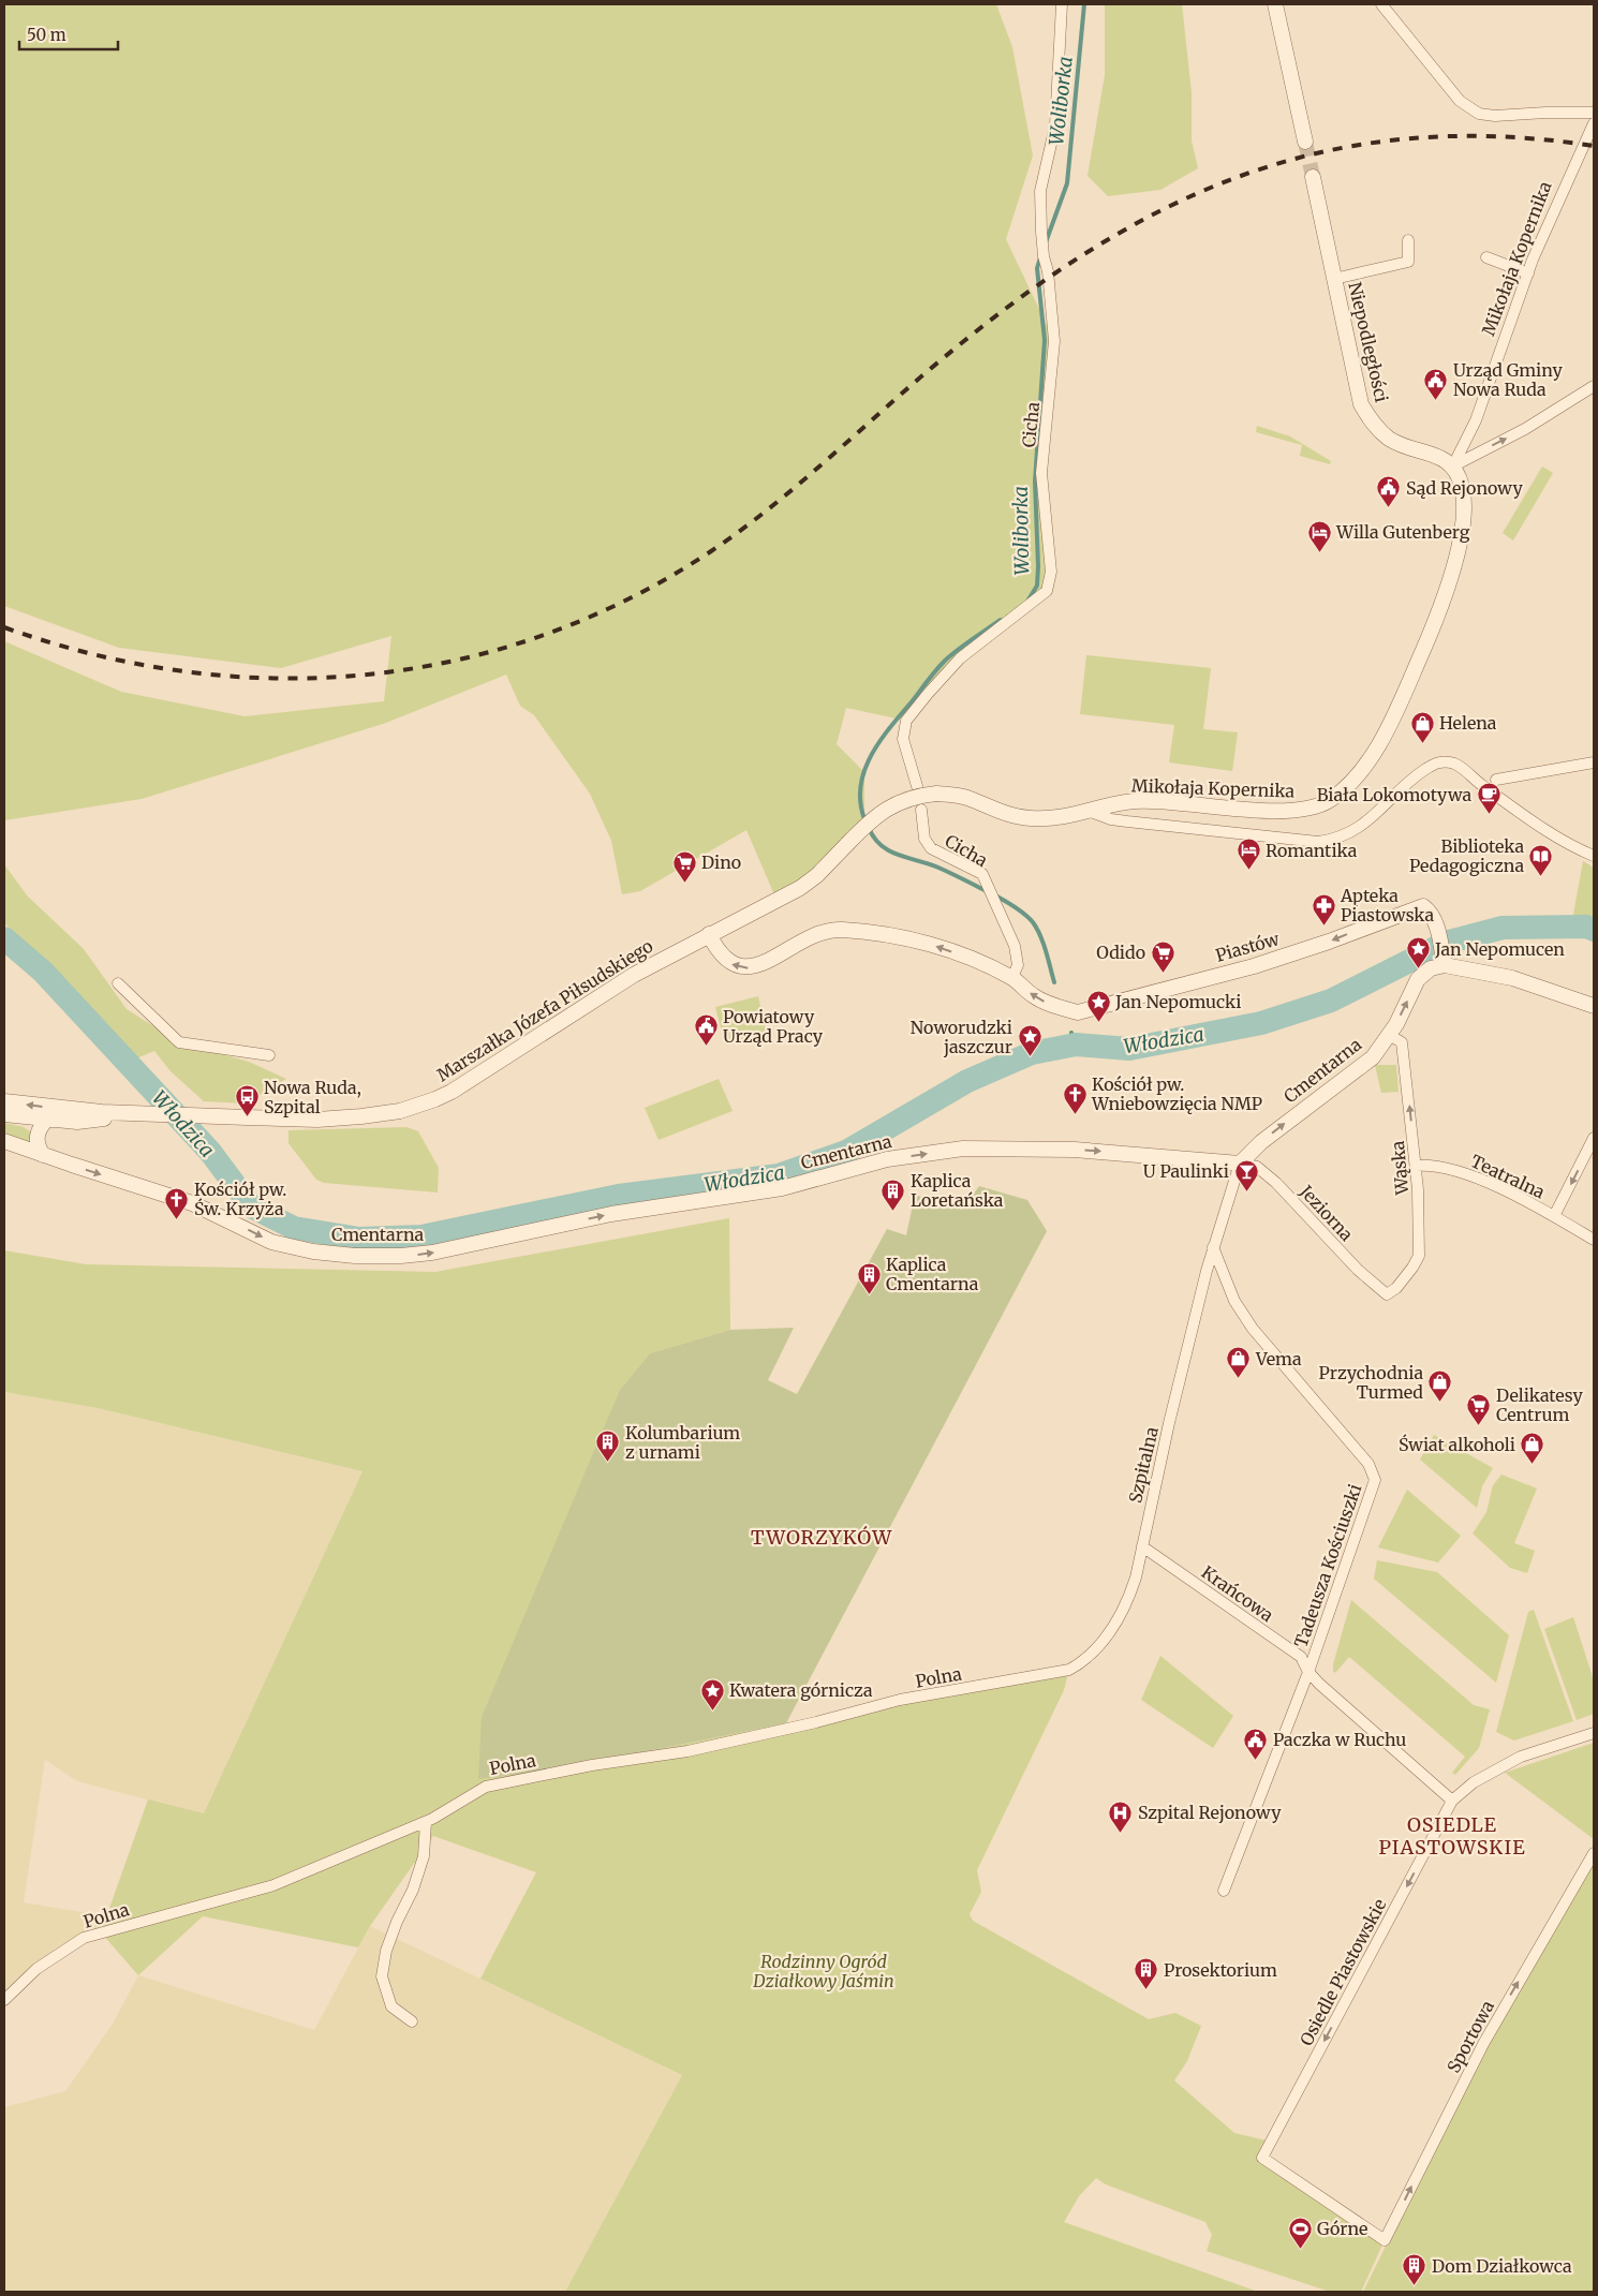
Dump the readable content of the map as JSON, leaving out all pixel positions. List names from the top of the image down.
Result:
{
  "streets": {
    "street": [
      "Mikołaja Kopernika",
      "Niepodległości",
      "Cicha",
      "Piastów",
      "Marszałka Józefa Piłsudskiego",
      "Cmentarna",
      "Wąska",
      "Teatralna",
      "Jeziorna",
      "Szpitalna",
      "Tadeusza Kościuszki",
      "Krańcowa",
      "Polna",
      "Osiedle Piastowskie",
      "Sportowa"
    ]
  },
  "crossings": [
    ["Mikołaja Kopernika", "Niepodległości"],
    ["Mikołaja Kopernika", "Marszałka Józefa Piłsudskiego"],
    ["Cicha", "Piastów"],
    ["Piastów", "Cmentarna"],
    ["Cmentarna", "Wąska"],
    ["Cmentarna", "Jeziorna"],
    ["Wąska", "Teatralna"],
    ["Wąska", "Jeziorna"],
    ["Szpitalna", "Tadeusza Kościuszki"],
    ["Szpitalna", "Krańcowa"],
    ["Szpitalna", "Polna"],
    ["Tadeusza Kościuszki", "Krańcowa"],
    ["Osiedle Piastowskie", "Sportowa"]
  ],
  "one_way": [
    "Piastów",
    "Cmentarna",
    "Wąska",
    "Osiedle Piastowskie"
  ],
  "districts": ["TWORZYKÓW", "OSIEDLE PIASTOWSKIE"],
  "water": ["Woliborka", "Włodzica"],
  "parks": ["Rodzinny Ogród Działkowy Jaśmin"],
  "places": {
    "public building": [
      "Urząd Gminy Nowa Ruda",
      "Sąd Rejonowy",
      "Powiatowy Urząd Pracy",
      "Paczka w Ruchu"
    ],
    "hotel": ["Willa Gutenberg", "Romantika"],
    "shop": [
      "Helena",
      "Vema",
      "Przychodnia Turmed",
      "Świat alkoholi"
    ],
    "cafe": ["Biała Lokomotywa"],
    "library": ["Biblioteka Pedagogiczna"],
    "supermarket": ["Dino", "Odido", "Delikatesy Centrum"],
    "pharmacy": ["Apteka Piastowska"],
    "place": [
      "Jan Nepomucen",
      "Jan Nepomucki",
      "Noworudzki jaszczur",
      "Kwatera górnicza"
    ],
    "church": ["Kościół pw. Wniebowzięcia NMP", "Kościół pw. Św. Krzyża"],
    "bus stop": ["Nowa Ruda, Szpital"],
    "bar": ["U Paulinki"],
    "building": [
      "Kaplica Loretańska",
      "Kaplica Cmentarna",
      "Kolumbarium z urnami",
      "Prosektorium",
      "Dom Działkowca"
    ],
    "hospital": ["Szpital Rejonowy"],
    "sports": ["Górne"]
  },
  "scale_bar": "50 m"
}
